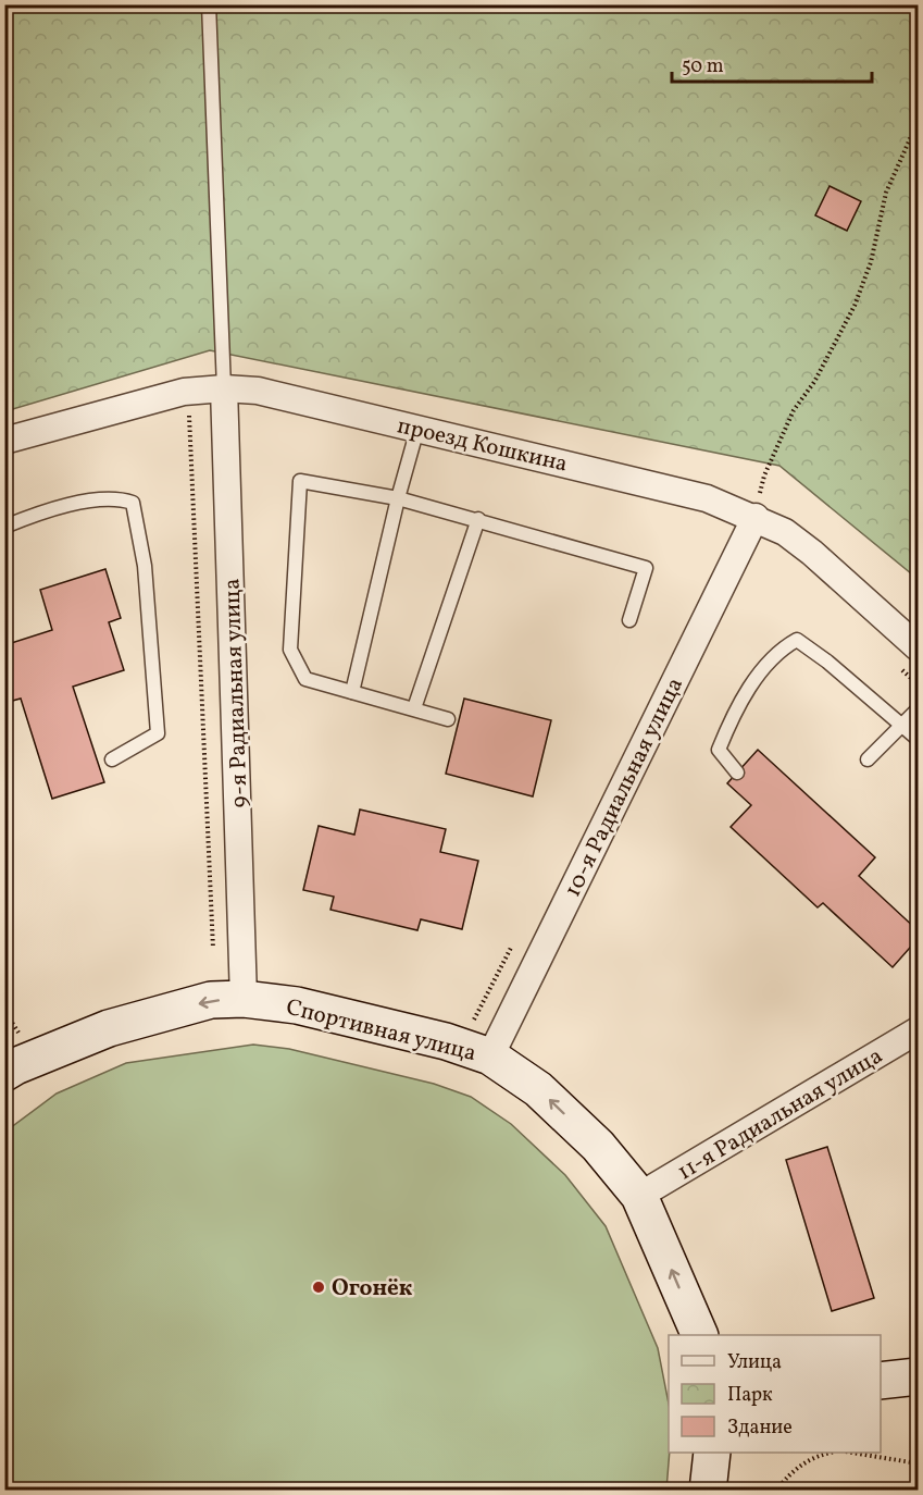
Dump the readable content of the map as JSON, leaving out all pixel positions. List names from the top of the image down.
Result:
{
  "streets": {
    "main road": ["Спортивная улица"],
    "street": [
      "проезд Кошкина",
      "9-я Радиальная улица",
      "10-я Радиальная улица",
      "11-я Радиальная улица"
    ]
  },
  "crossings": [
    ["проезд Кошкина", "9-я Радиальная улица"],
    ["проезд Кошкина", "10-я Радиальная улица"],
    ["9-я Радиальная улица", "Спортивная улица"],
    ["10-я Радиальная улица", "Спортивная улица"],
    ["Спортивная улица", "11-я Радиальная улица"]
  ],
  "one_way": ["Спортивная улица"],
  "places": ["Огонёк"],
  "legend": ["Улица", "Парк", "Здание"],
  "scale_bar": "50 m"
}
